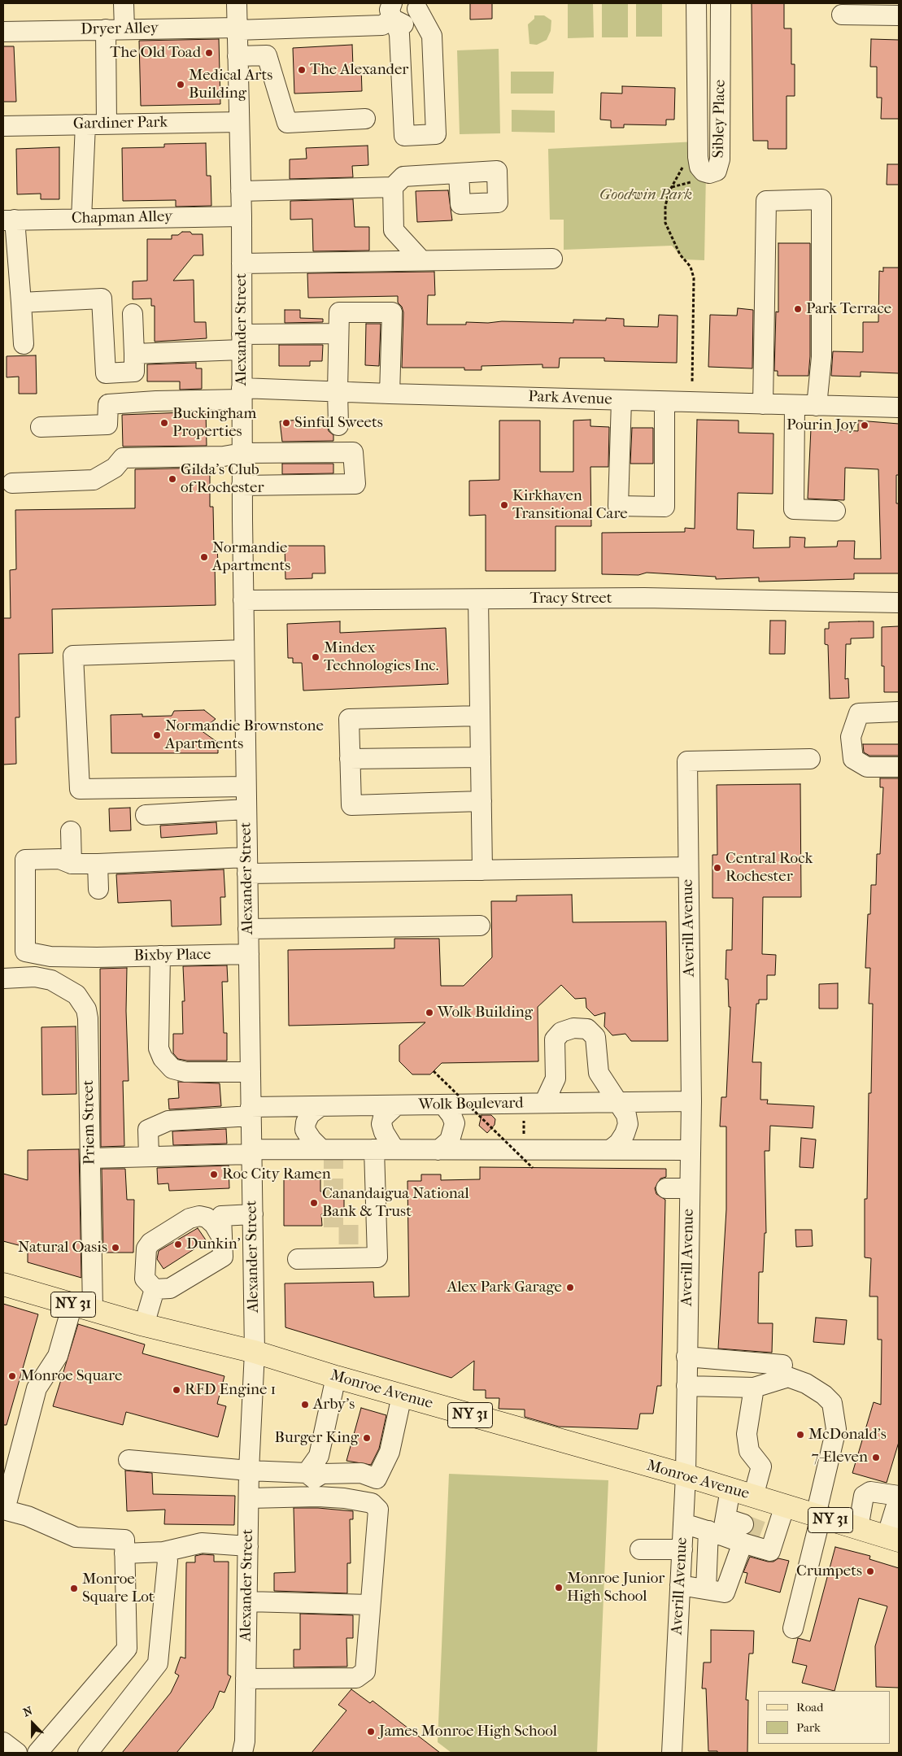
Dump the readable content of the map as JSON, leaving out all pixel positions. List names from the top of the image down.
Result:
{
  "streets": {
    "main road": ["NY 31", "Monroe Avenue"],
    "street": [
      "Dryer Alley",
      "Sibley Place",
      "Gardiner Park",
      "Chapman Alley",
      "Alexander Street",
      "Park Avenue",
      "Tracy Street",
      "Averill Avenue",
      "Bixby Place",
      "Wolk Boulevard",
      "Priem Street"
    ]
  },
  "crossings": [
    ["Dryer Alley", "Alexander Street"],
    ["Gardiner Park", "Alexander Street"],
    ["Chapman Alley", "Alexander Street"],
    ["Alexander Street", "Park Avenue"],
    ["Alexander Street", "Tracy Street"],
    ["Alexander Street", "Bixby Place"],
    ["Alexander Street", "Wolk Boulevard"],
    ["Alexander Street", "Monroe Avenue"],
    ["Averill Avenue", "Wolk Boulevard"],
    ["Averill Avenue", "Monroe Avenue"],
    ["Priem Street", "Monroe Avenue"]
  ],
  "parks": ["Goodwin Park"],
  "places": [
    "The Old Toad",
    "The Alexander",
    "Medical Arts Building",
    "Park Terrace",
    "Buckingham Properties",
    "Sinful Sweets",
    "Pourin Joy",
    "Gilda's Club of Rochester",
    "Kirkhaven Transitional Care",
    "Normandie Apartments",
    "Mindex Technologies Inc.",
    "Normandie Brownstone Apartments",
    "Central Rock Rochester",
    "Wolk Building",
    "Roc City Ramen",
    "Canandaigua National Bank & Trust",
    "Dunkin'",
    "Natural Oasis",
    "Alex Park Garage",
    "Monroe Square",
    "RFD Engine 1",
    "Arby's",
    "McDonald's",
    "Burger King",
    "7-Eleven",
    "Crumpets",
    "Monroe Junior High School",
    "Monroe Square Lot",
    "James Monroe High School"
  ],
  "legend": ["Road", "Park"],
  "north": "top"
}
